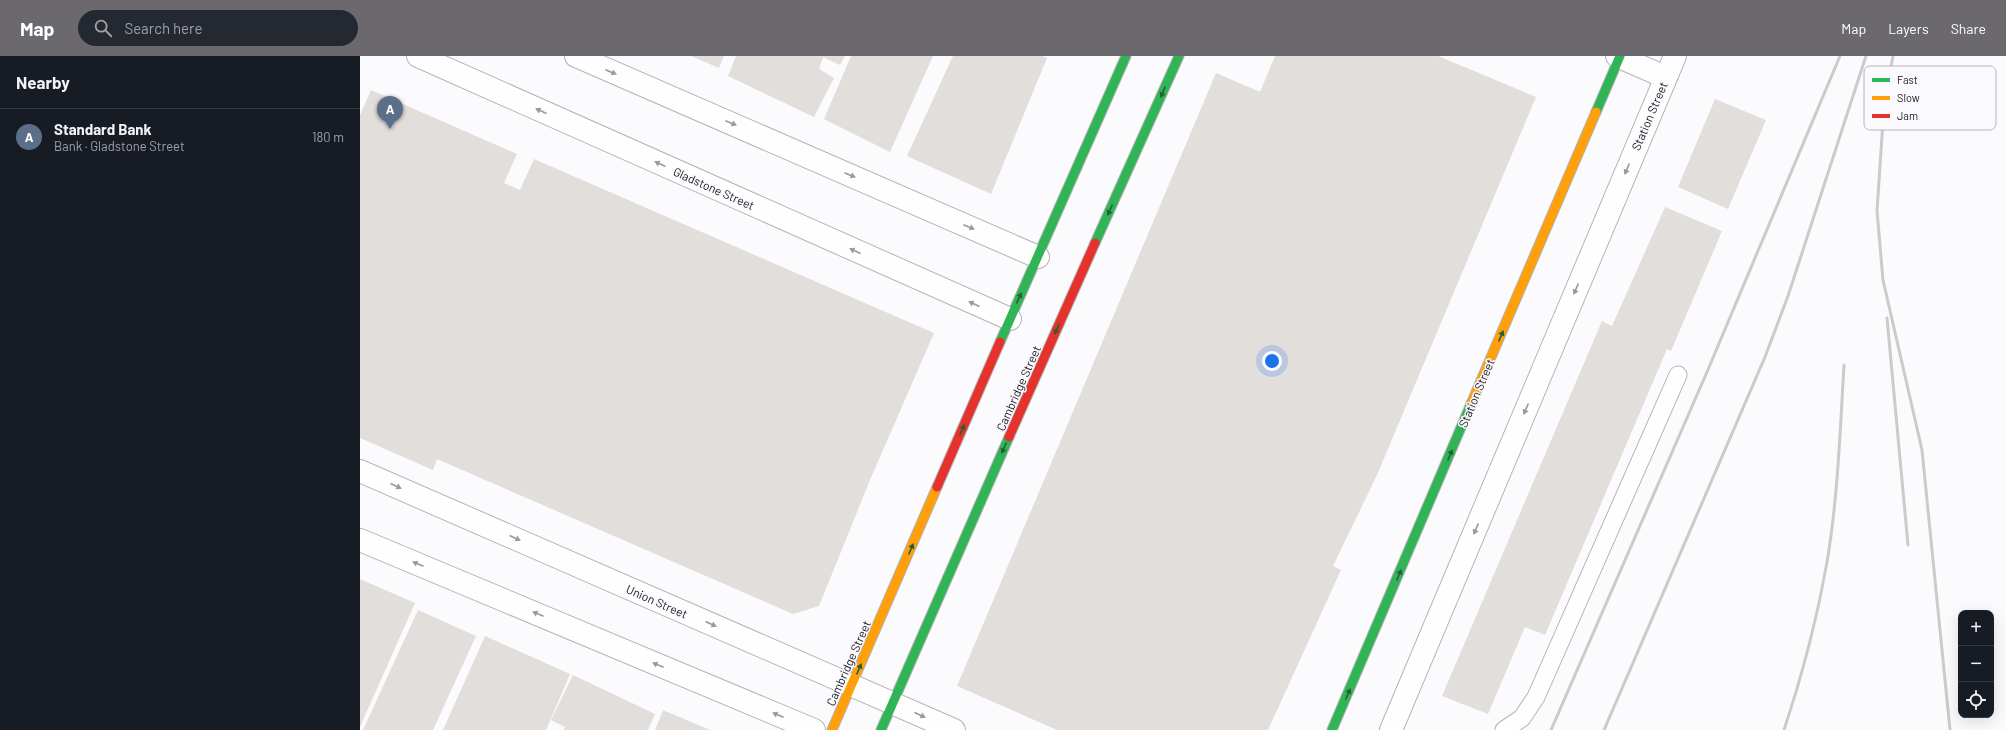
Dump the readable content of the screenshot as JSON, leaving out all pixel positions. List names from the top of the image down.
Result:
{
  "streets": {
    "street": [
      "Station Street",
      "Gladstone Street",
      "Cambridge Street",
      "Union Street"
    ]
  },
  "crossings": [
    ["Gladstone Street", "Cambridge Street"],
    ["Cambridge Street", "Union Street"]
  ],
  "legend": ["Fast", "Slow", "Jam"],
  "page": {
    "header": "Map",
    "search": "Search here",
    "nav": ["Map", "Layers", "Share"],
    "heading": "Nearby",
    "pins": "A",
    "list": [
      {
        "mark": "A",
        "name": "Standard Bank",
        "note": "Bank · Gladstone Street",
        "value": "180 m"
      }
    ],
    "map_buttons": ["+", "−"]
  }
}
